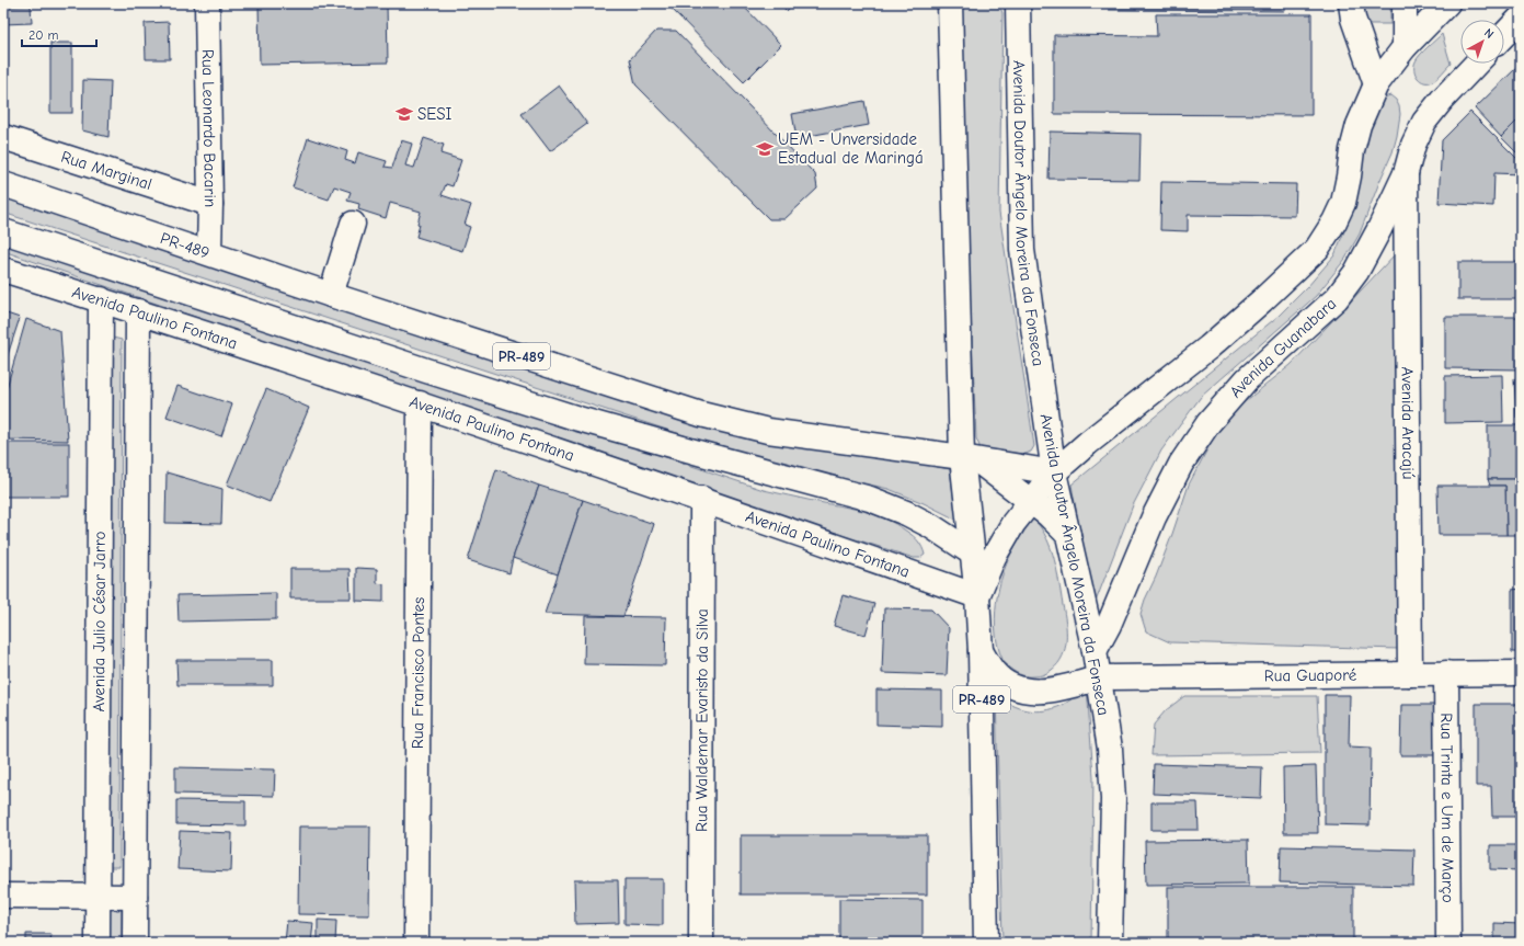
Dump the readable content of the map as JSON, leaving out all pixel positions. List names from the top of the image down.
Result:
{
  "streets": {
    "street": [
      "Rua Leonardo Bacarin",
      "Rua Marginal",
      "Avenida Doutor Ângelo Moreira da Fonseca",
      "PR-489",
      "Avenida Paulino Fontana",
      "Avenida Guanabara",
      "Avenida Aracajú",
      "Avenida Julio César Jarro",
      "Rua Francisco Pontes",
      "Rua Guaporé",
      "Rua Waldemar Evaristo da Silva",
      "Rua Trinta e Um de Março"
    ]
  },
  "crossings": [
    ["Rua Leonardo Bacarin", "Rua Marginal"],
    ["Rua Leonardo Bacarin", "PR-489"],
    ["Avenida Doutor Ângelo Moreira da Fonseca", "PR-489"],
    ["Avenida Doutor Ângelo Moreira da Fonseca", "Avenida Guanabara"],
    ["Avenida Doutor Ângelo Moreira da Fonseca", "Rua Guaporé"],
    ["PR-489", "Avenida Paulino Fontana"],
    ["PR-489", "Rua Guaporé"],
    ["Avenida Paulino Fontana", "Avenida Julio César Jarro"],
    ["Avenida Paulino Fontana", "Rua Francisco Pontes"],
    ["Avenida Paulino Fontana", "Rua Waldemar Evaristo da Silva"],
    ["Avenida Guanabara", "Avenida Aracajú"],
    ["Avenida Aracajú", "Rua Guaporé"],
    ["Rua Guaporé", "Rua Trinta e Um de Março"]
  ],
  "places": {
    "school or university": ["SESI", "UEM - Unversidade Estadual de Maringá"]
  },
  "scale_bar": "20 m",
  "north": "top right"
}
